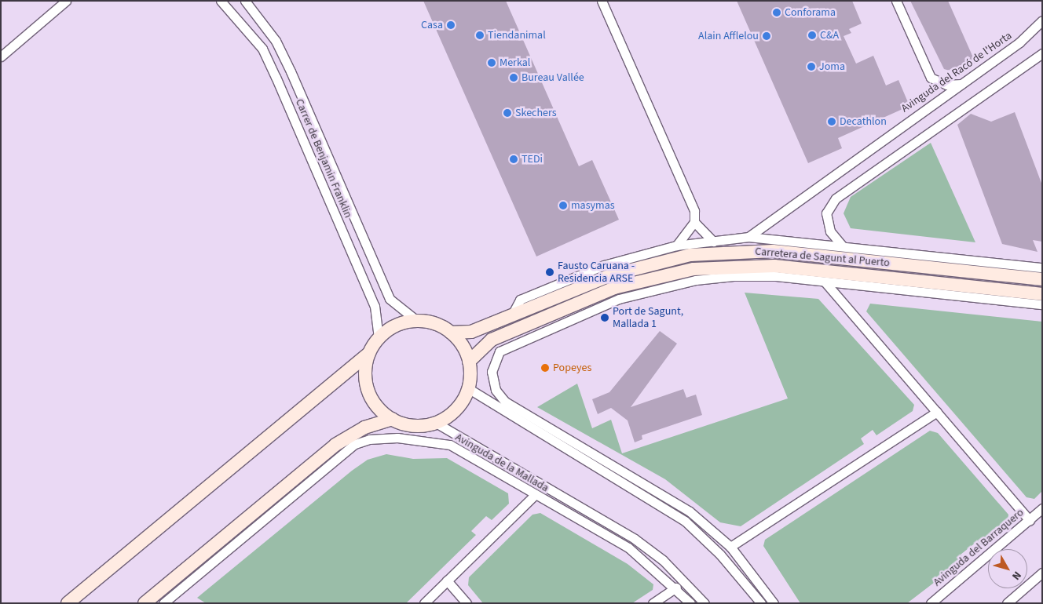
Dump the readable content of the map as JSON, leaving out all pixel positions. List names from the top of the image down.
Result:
{
  "streets": {
    "street": [
      "Avinguda del Racó de l'Horta",
      "Carrer de Benjamin Franklin",
      "Carretera de Sagunt al Puerto",
      "Avinguda de la Mallada",
      "Avinguda del Barraquero"
    ]
  },
  "crossings": [
    ["Carrer de Benjamin Franklin", "Carretera de Sagunt al Puerto"],
    ["Carrer de Benjamin Franklin", "Avinguda de la Mallada"],
    ["Carretera de Sagunt al Puerto", "Avinguda de la Mallada"]
  ],
  "places": [
    "Conforama",
    "Casa",
    "Tiendanimal",
    "C&A",
    "Alain Afflelou",
    "Merkal",
    "Joma",
    "Bureau Vallée",
    "Skechers",
    "Decathlon",
    "TEDi",
    "masymas",
    "Fausto Caruana - Residencia ARSE",
    "Port de Sagunt, Mallada 1",
    "Popeyes"
  ],
  "north": "bottom right"
}
